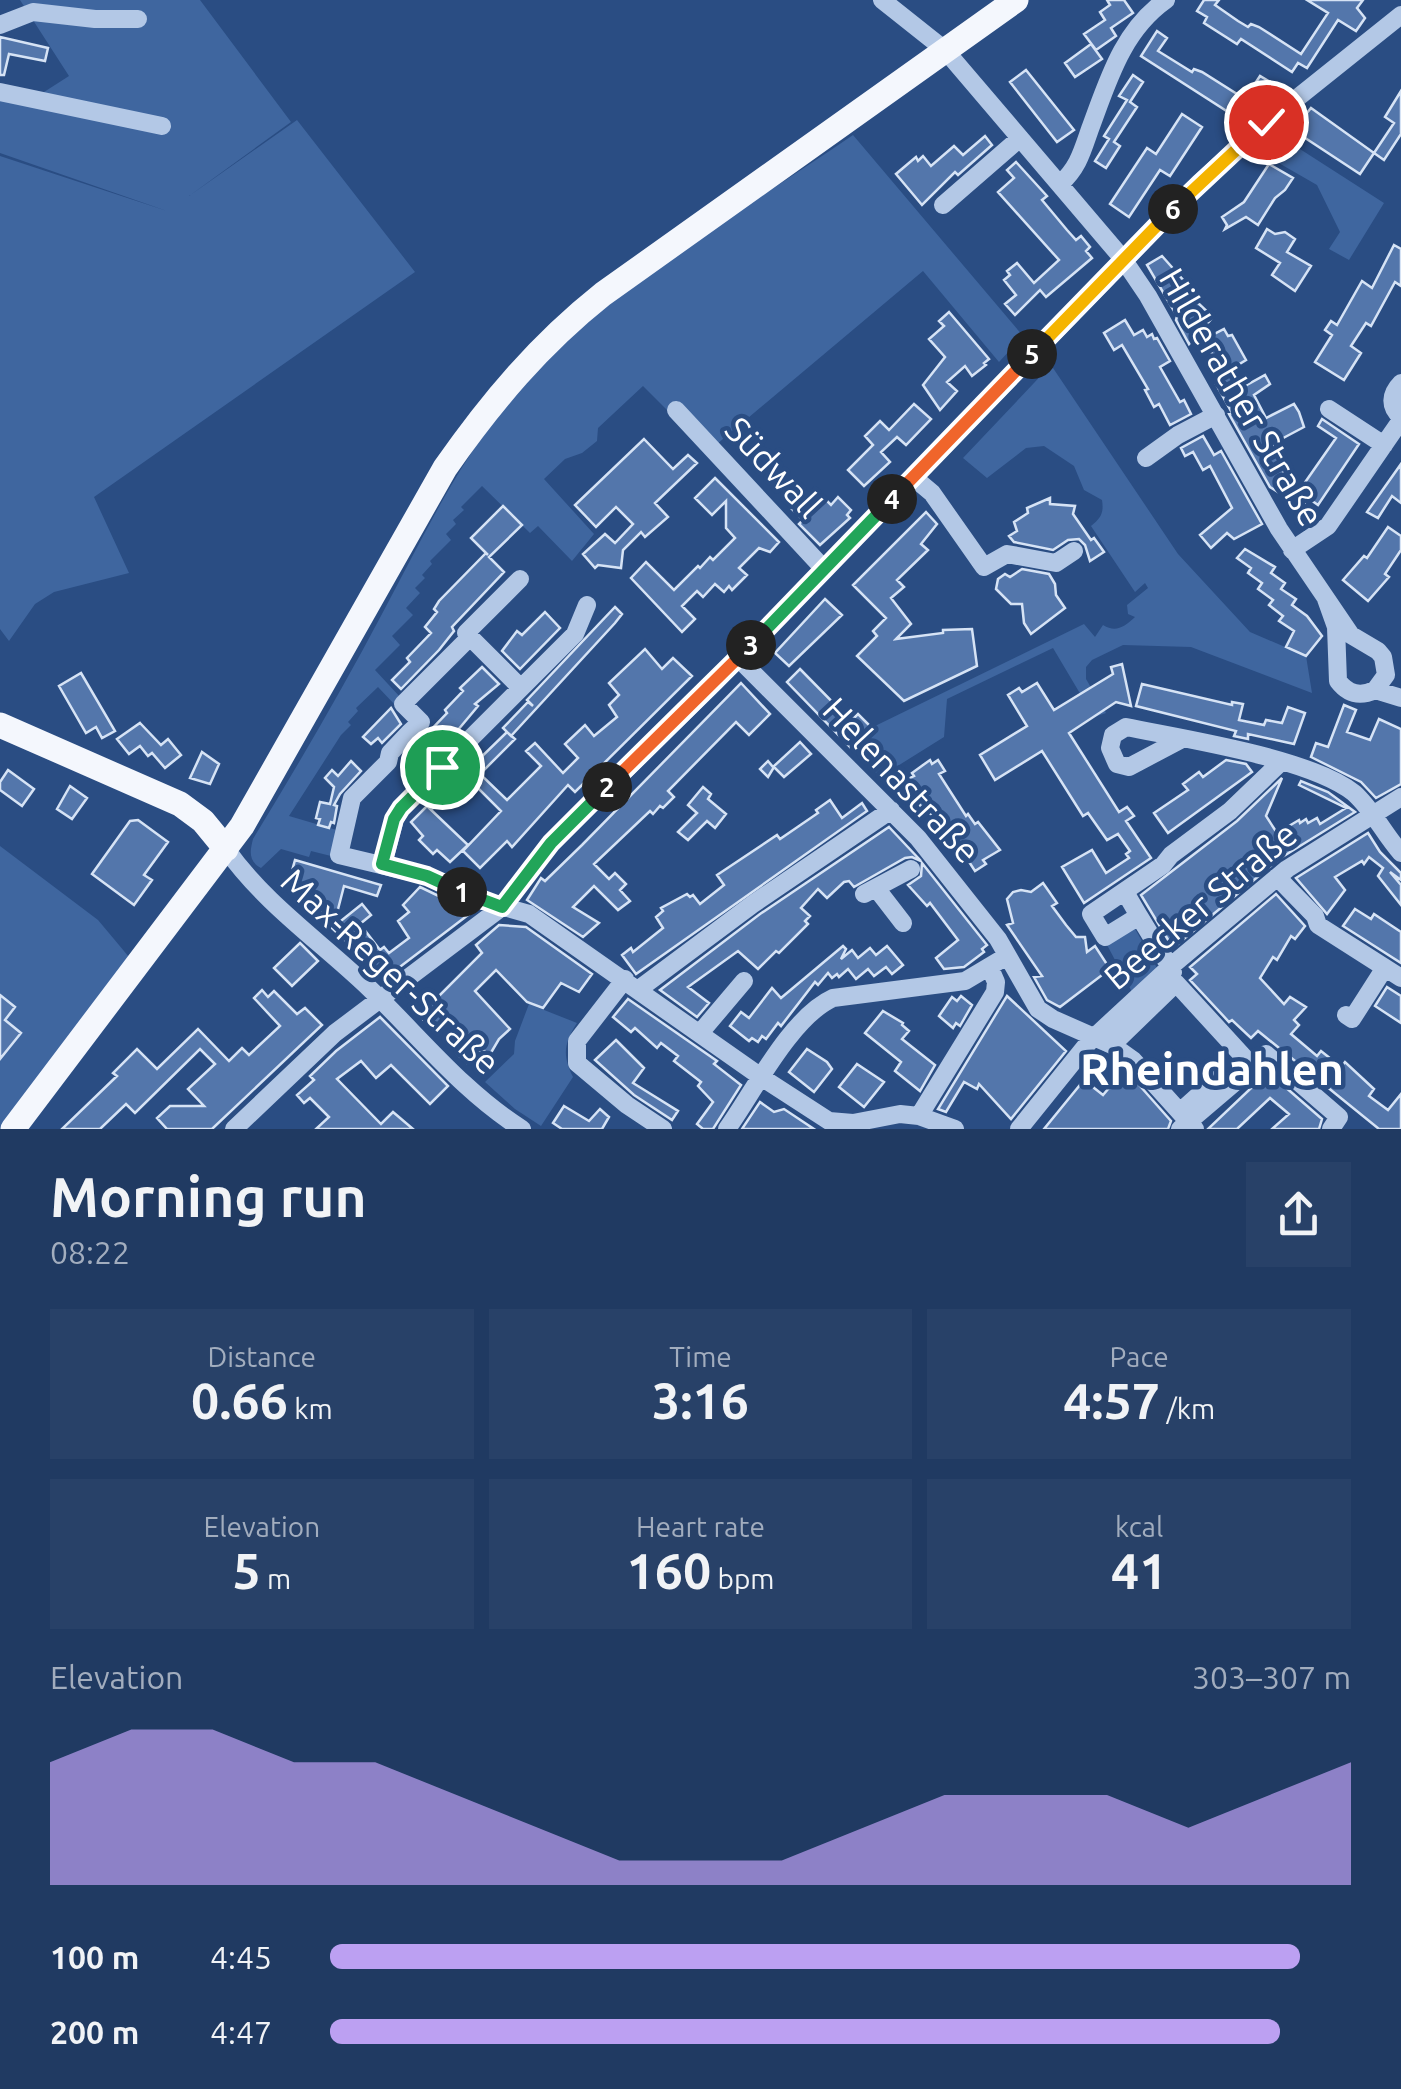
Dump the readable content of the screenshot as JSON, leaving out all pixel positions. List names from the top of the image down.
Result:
{
  "streets": {
    "street": [
      "Hilderather Straße",
      "Südwall",
      "Helenastraße",
      "Beecker Straße",
      "Max-Reger-Straße"
    ]
  },
  "crossings": [
    ["Hilderather Straße", "Südwall"],
    ["Südwall", "Helenastraße"],
    ["Südwall", "Max-Reger-Straße"],
    ["Helenastraße", "Beecker Straße"]
  ],
  "districts": ["Rheindahlen"],
  "page": {
    "pins": [
      "6",
      "5",
      "4",
      "3",
      "2",
      "1"
    ],
    "heading": ["Morning run", "08:22"],
    "stats": [
      ["Distance", "0.66 km"],
      ["Time", "3:16"],
      ["Pace", "4:57 /km"],
      ["Elevation", "5 m"],
      ["Heart rate", "160 bpm"],
      ["kcal", "41"]
    ],
    "chart": ["Elevation", "303–307 m"],
    "list": [
      {
        "name": "100 m",
        "note": "4:45"
      },
      {
        "name": "200 m",
        "note": "4:47"
      }
    ]
  }
}
